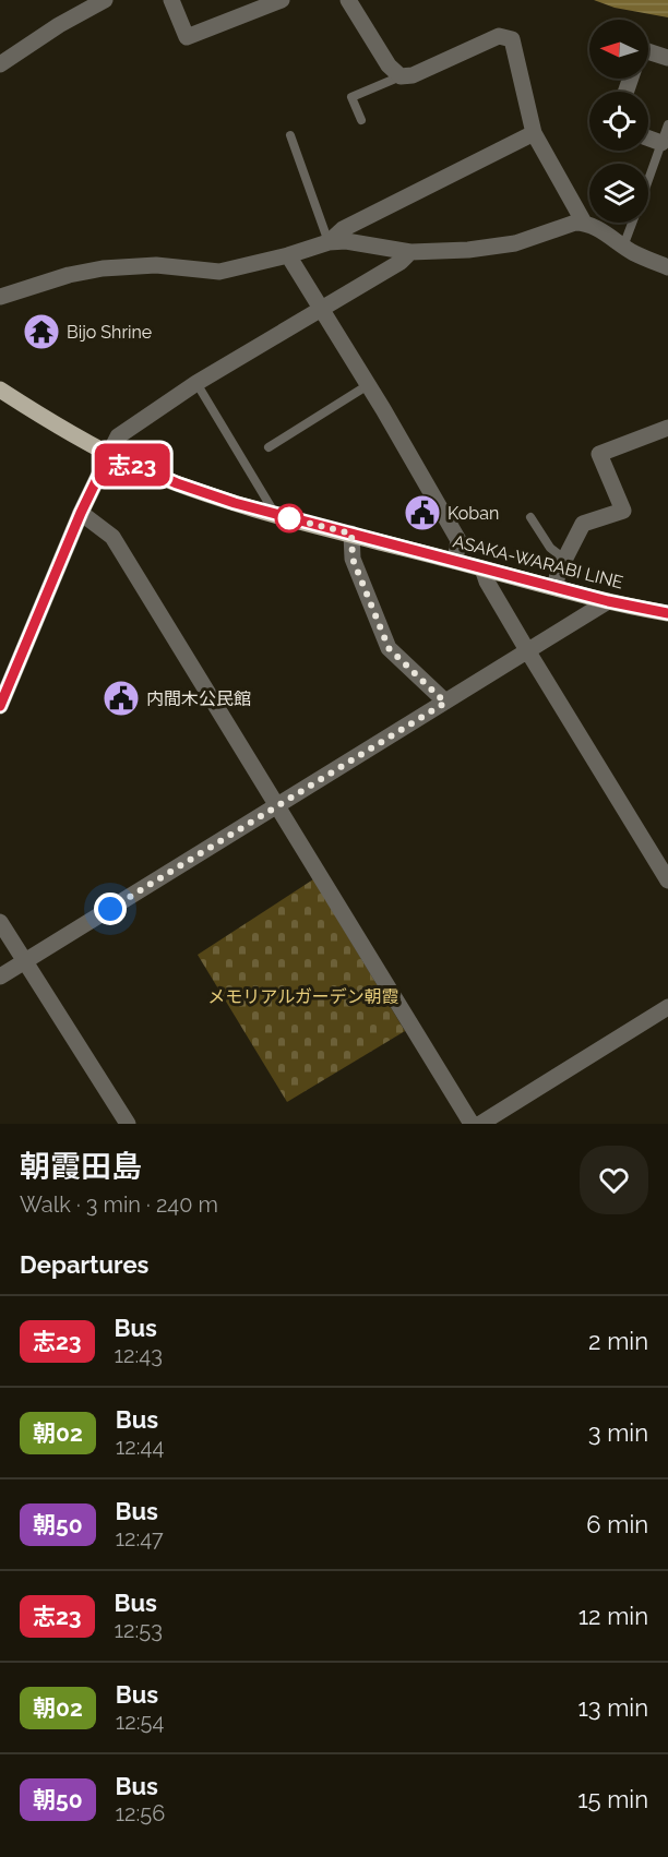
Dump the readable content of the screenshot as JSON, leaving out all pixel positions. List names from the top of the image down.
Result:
{
  "streets": {
    "main road": ["ASAKA-WARABI LINE"]
  },
  "parks": ["メモリアルガーデン朝霞"],
  "places": {
    "temple": ["Bijo Shrine"],
    "public building": ["Koban", "内間木公民館"]
  },
  "lines": ["bus line 志23"],
  "north": "left",
  "page": {
    "on_map": "志23",
    "heading": [
      ["朝霞田島", "Walk · 3 min · 240 m"],
      "Departures"
    ],
    "list": [
      {
        "mark": "志23",
        "name": "Bus",
        "note": "12:43",
        "value": "2 min"
      },
      {
        "mark": "朝02",
        "name": "Bus",
        "note": "12:44",
        "value": "3 min"
      },
      {
        "mark": "朝50",
        "name": "Bus",
        "note": "12:47",
        "value": "6 min"
      },
      {
        "mark": "志23",
        "name": "Bus",
        "note": "12:53",
        "value": "12 min"
      },
      {
        "mark": "朝02",
        "name": "Bus",
        "note": "12:54",
        "value": "13 min"
      },
      {
        "mark": "朝50",
        "name": "Bus",
        "note": "12:56",
        "value": "15 min"
      }
    ]
  }
}
